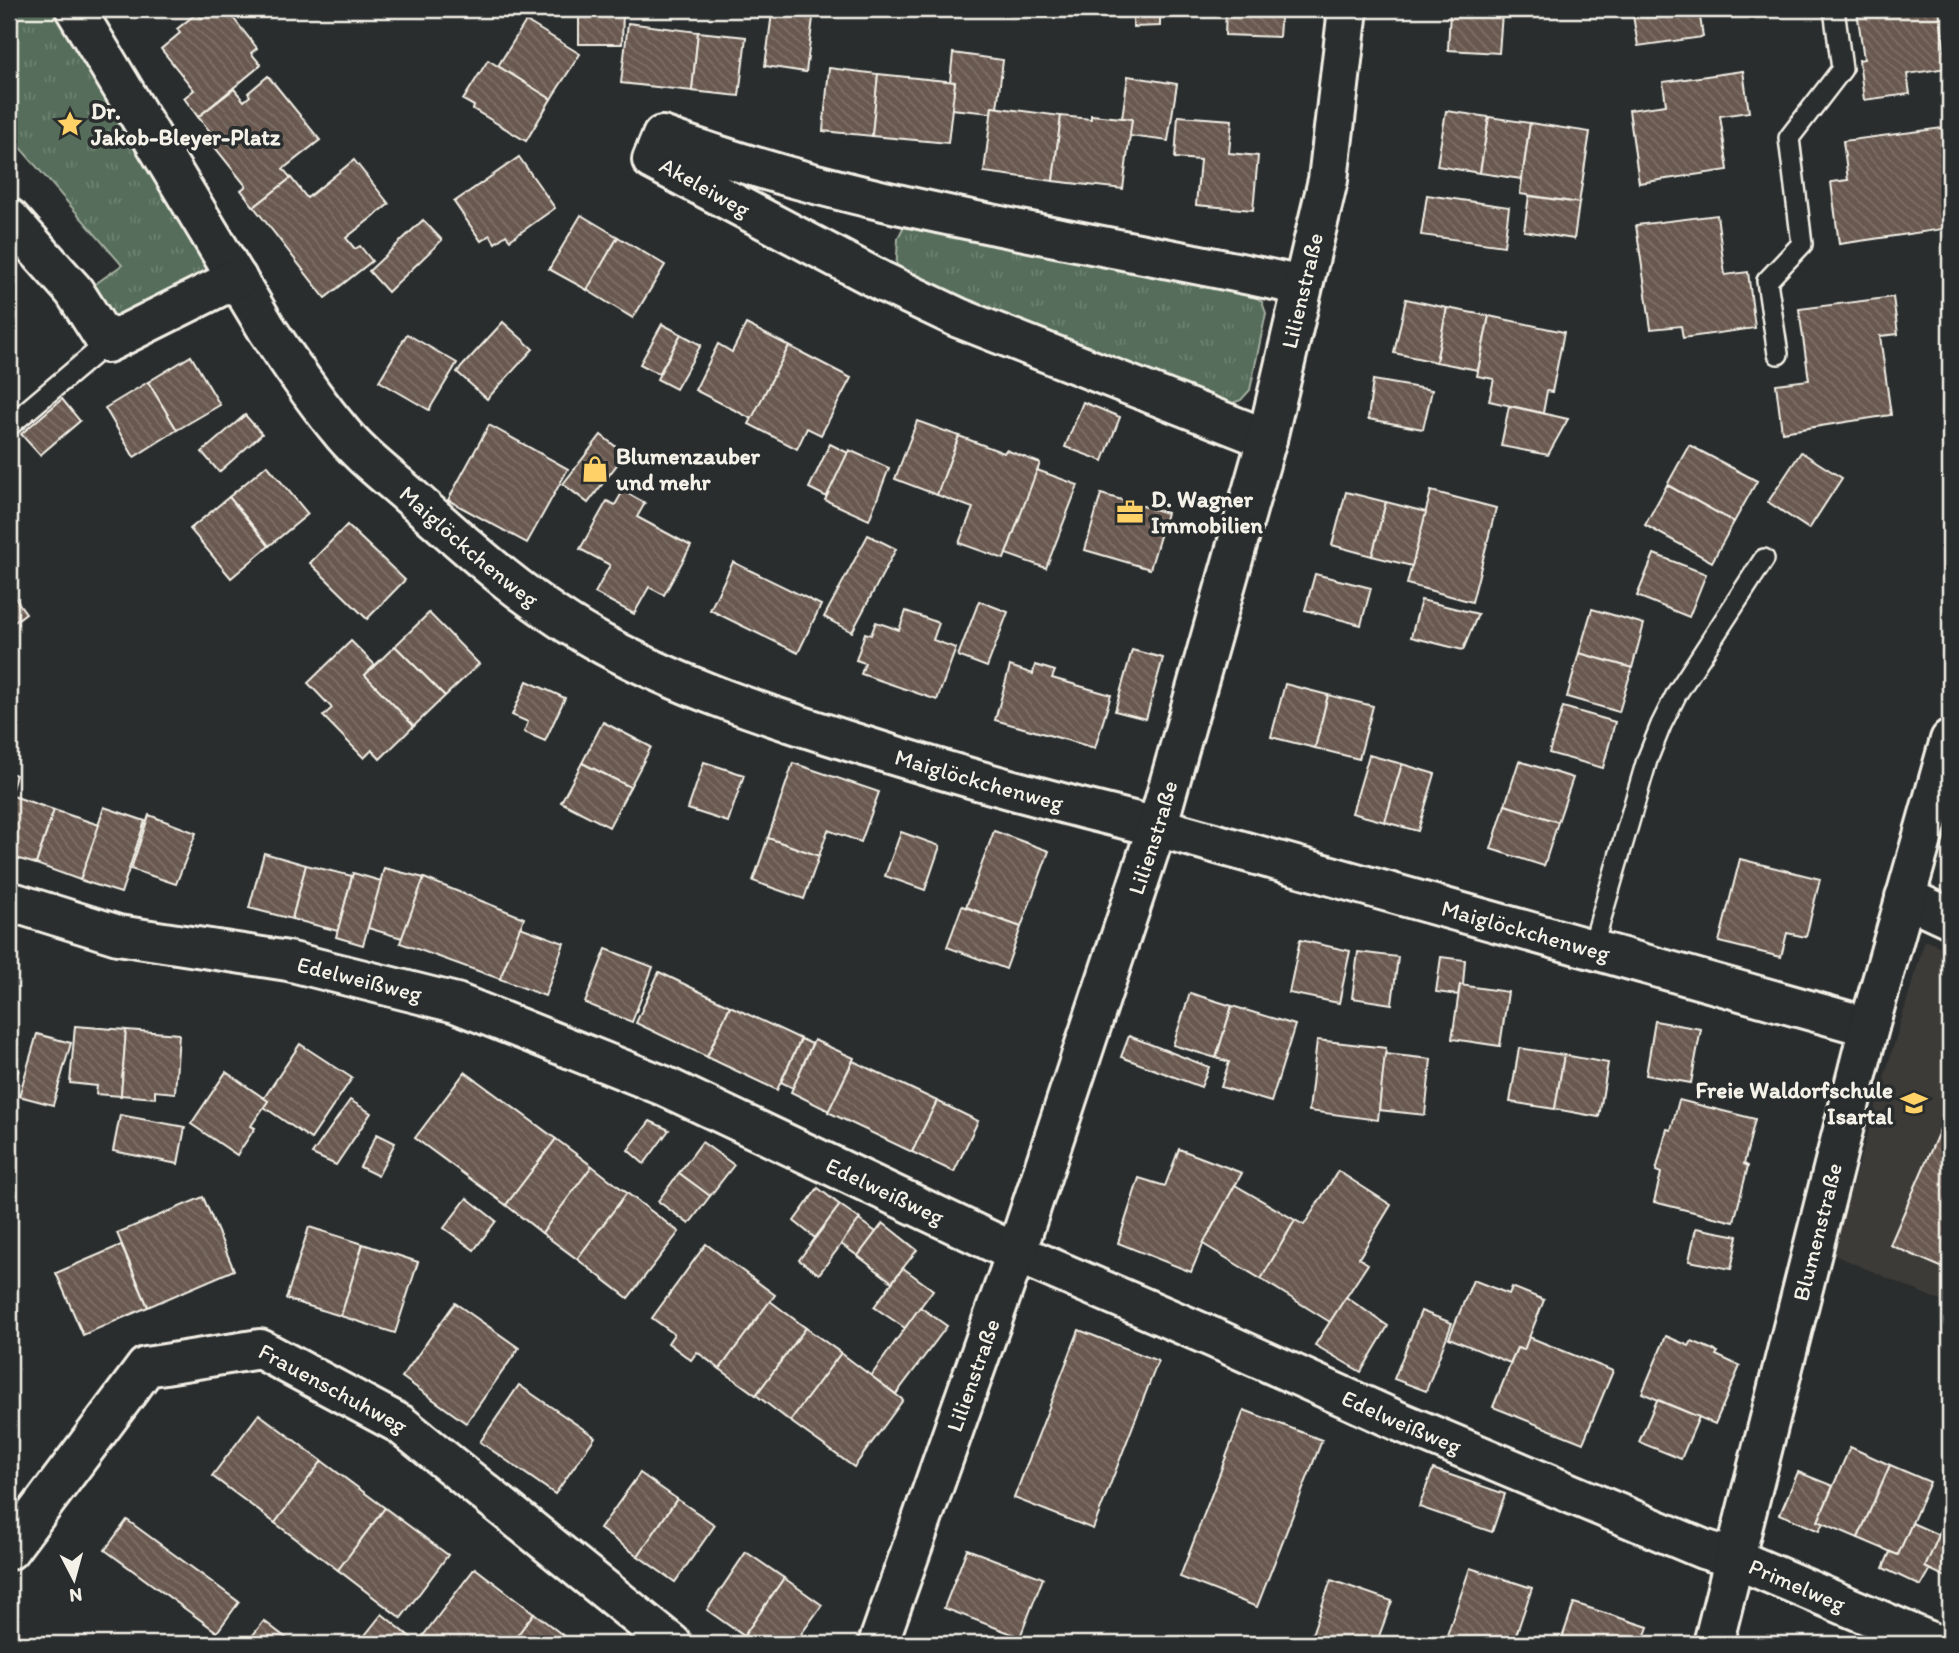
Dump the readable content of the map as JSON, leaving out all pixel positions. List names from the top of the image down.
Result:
{
  "streets": {
    "street": [
      "Akeleiweg",
      "Lilienstraße",
      "Maiglöckchenweg",
      "Edelweißweg",
      "Blumenstraße",
      "Frauenschuhweg",
      "Primelweg"
    ]
  },
  "crossings": [
    ["Akeleiweg", "Lilienstraße"],
    ["Lilienstraße", "Maiglöckchenweg"],
    ["Lilienstraße", "Edelweißweg"],
    ["Maiglöckchenweg", "Blumenstraße"],
    ["Edelweißweg", "Blumenstraße"],
    ["Edelweißweg", "Primelweg"],
    ["Blumenstraße", "Primelweg"]
  ],
  "places": {
    "place": ["Dr. Jakob-Bleyer-Platz"],
    "shop": ["Blumenzauber und mehr"],
    "office": ["D. Wagner Immobilien"],
    "school or university": ["Freie Waldorfschule Isartal"]
  },
  "north": "bottom"
}
